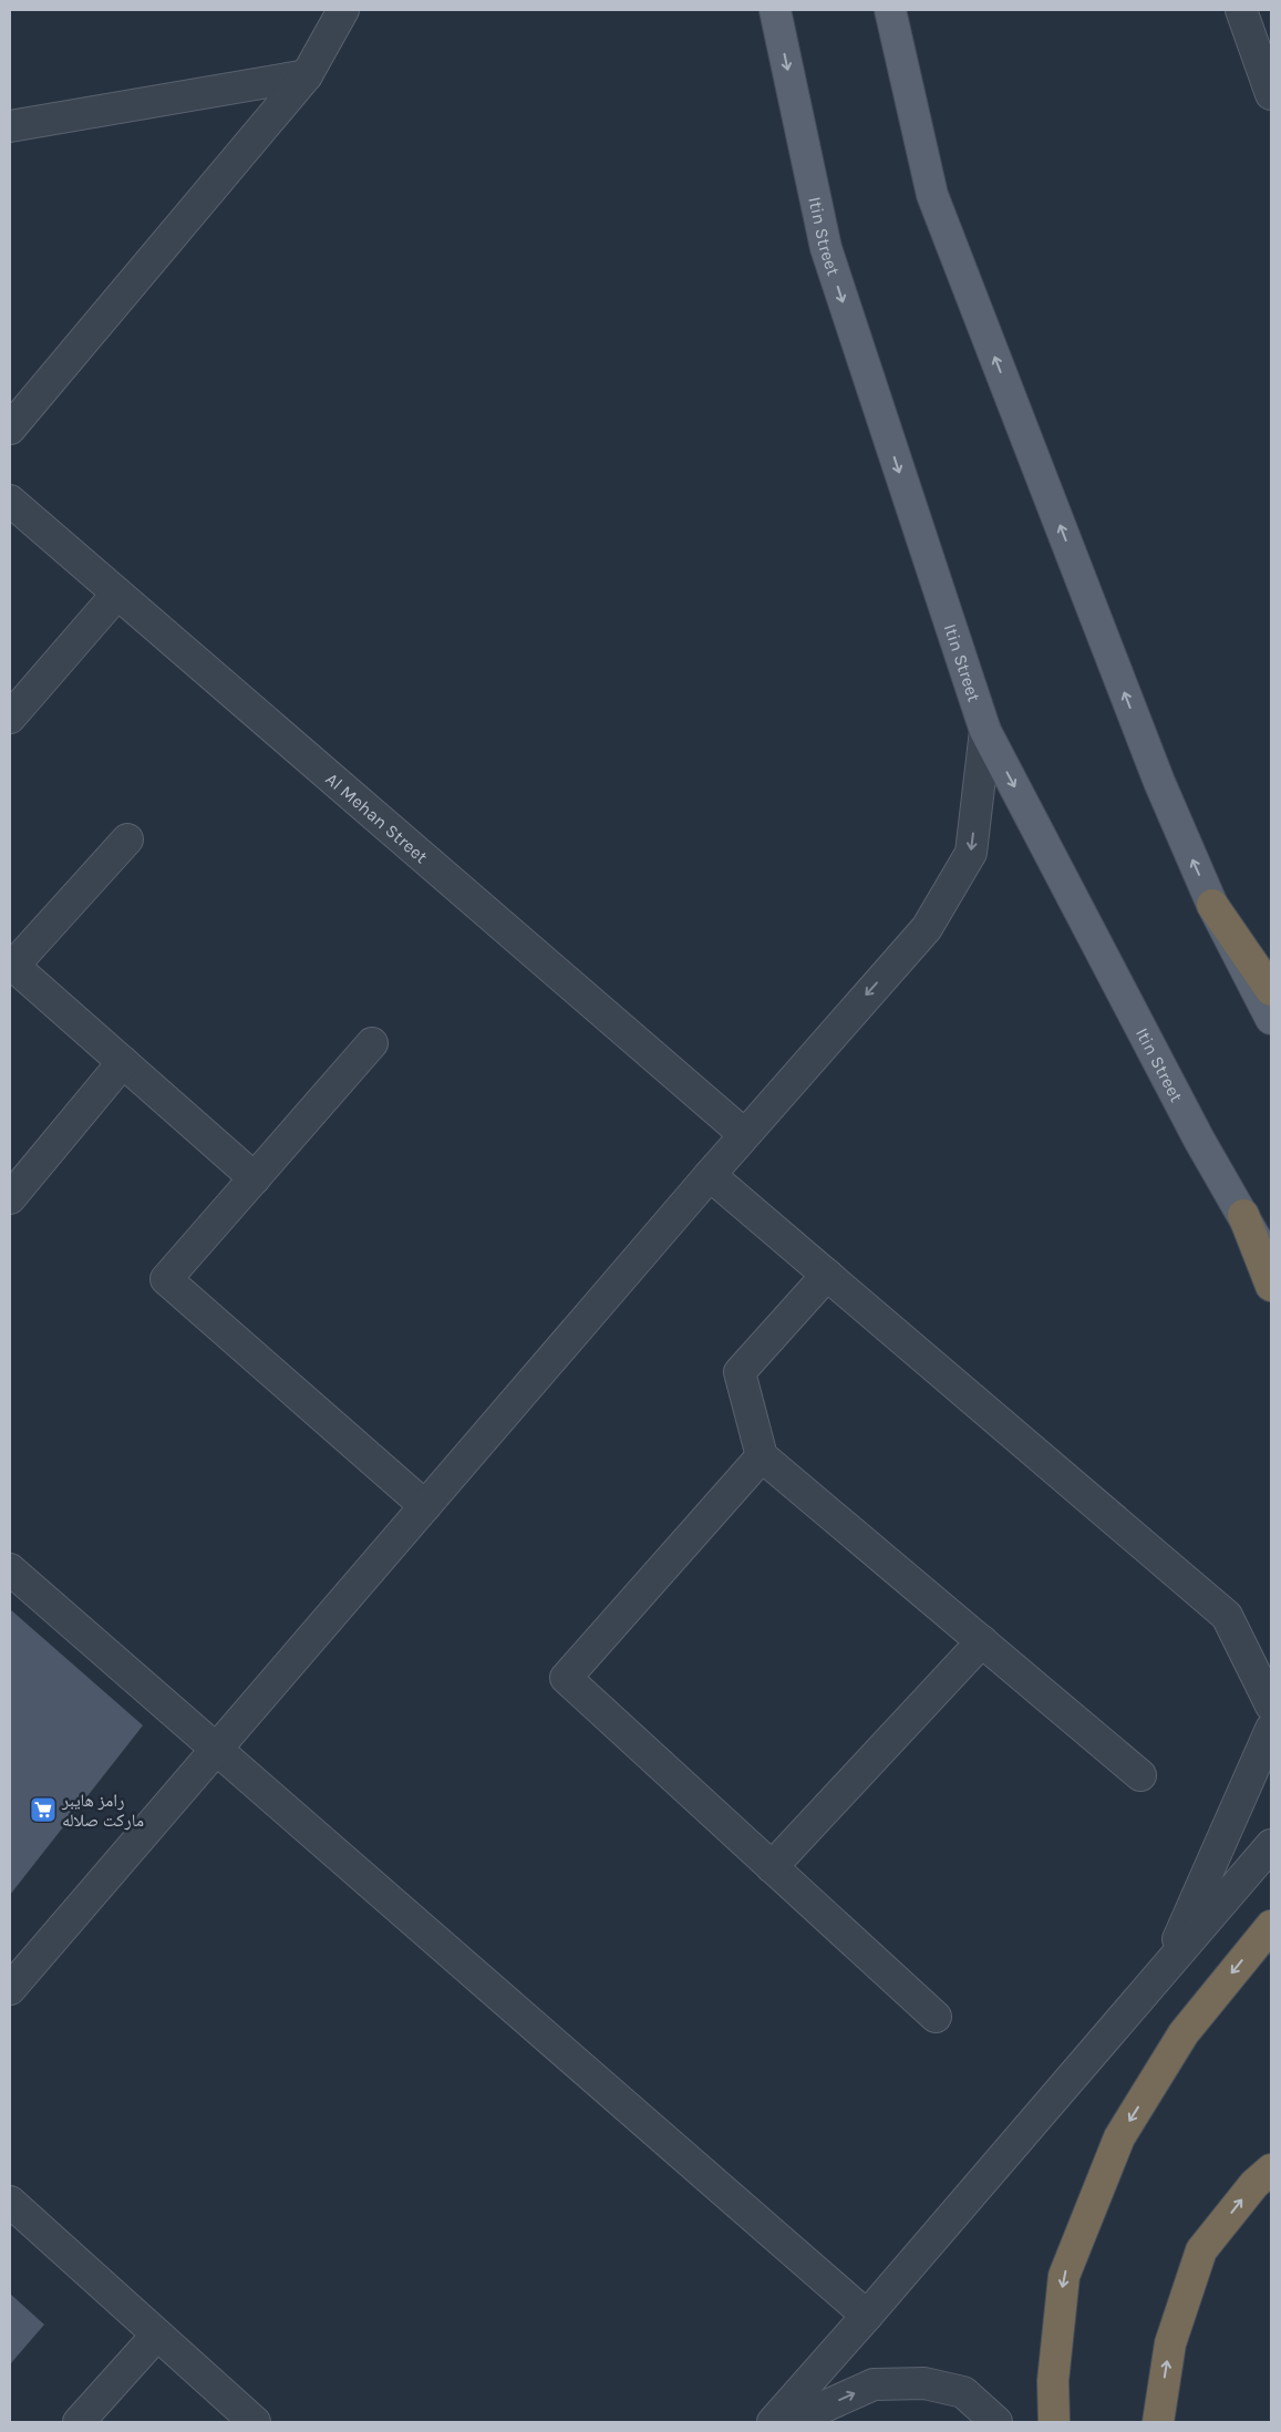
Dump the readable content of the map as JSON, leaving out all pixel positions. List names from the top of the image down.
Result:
{
  "streets": {
    "main road": ["Itin Street"],
    "street": ["Al Mehan Street"]
  },
  "places": {
    "supermarket": ["رامز هايبر ماركت صلاله"]
  }
}
